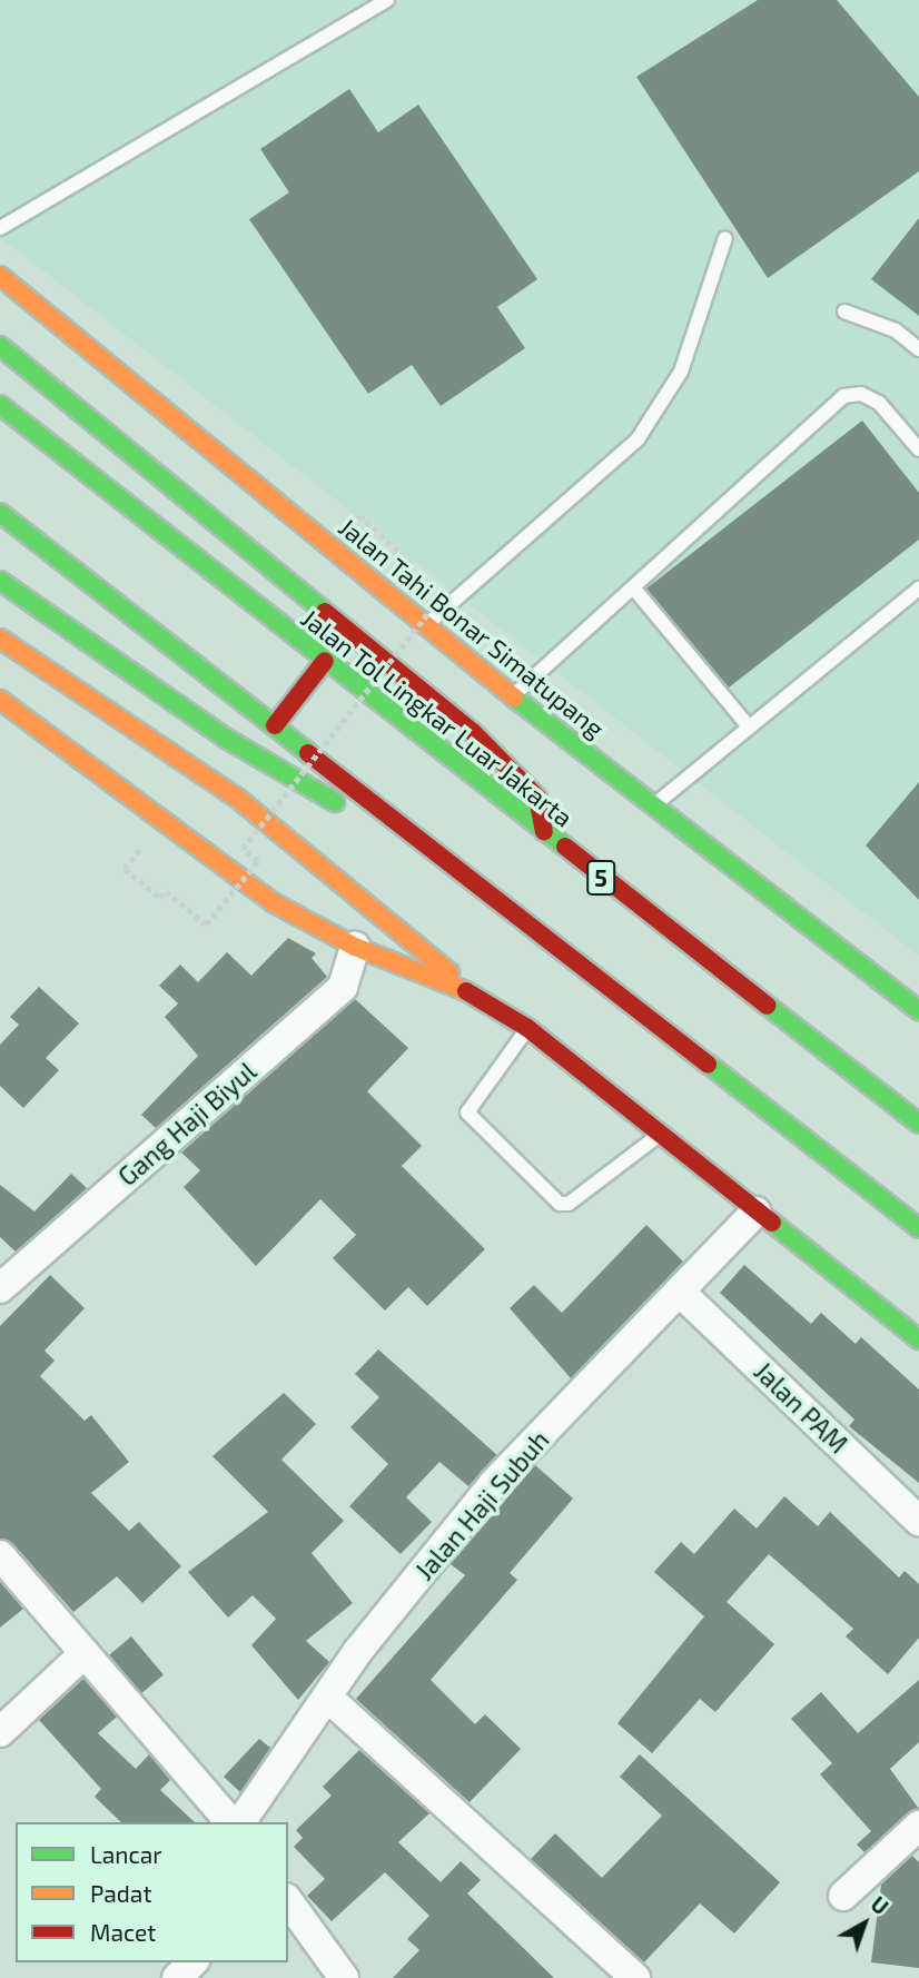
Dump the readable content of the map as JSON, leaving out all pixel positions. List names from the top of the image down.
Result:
{
  "streets": {
    "highway": ["Jalan Tahi Bonar Simatupang", "Jalan Tol Lingkar Luar Jakarta", "5"],
    "street": ["Gang Haji Biyul", "Jalan PAM", "Jalan Haji Subuh"]
  },
  "crossings": [
    ["Jalan PAM", "Jalan Haji Subuh"]
  ],
  "legend": ["Lancar", "Padat", "Macet"],
  "north": "top right"
}
